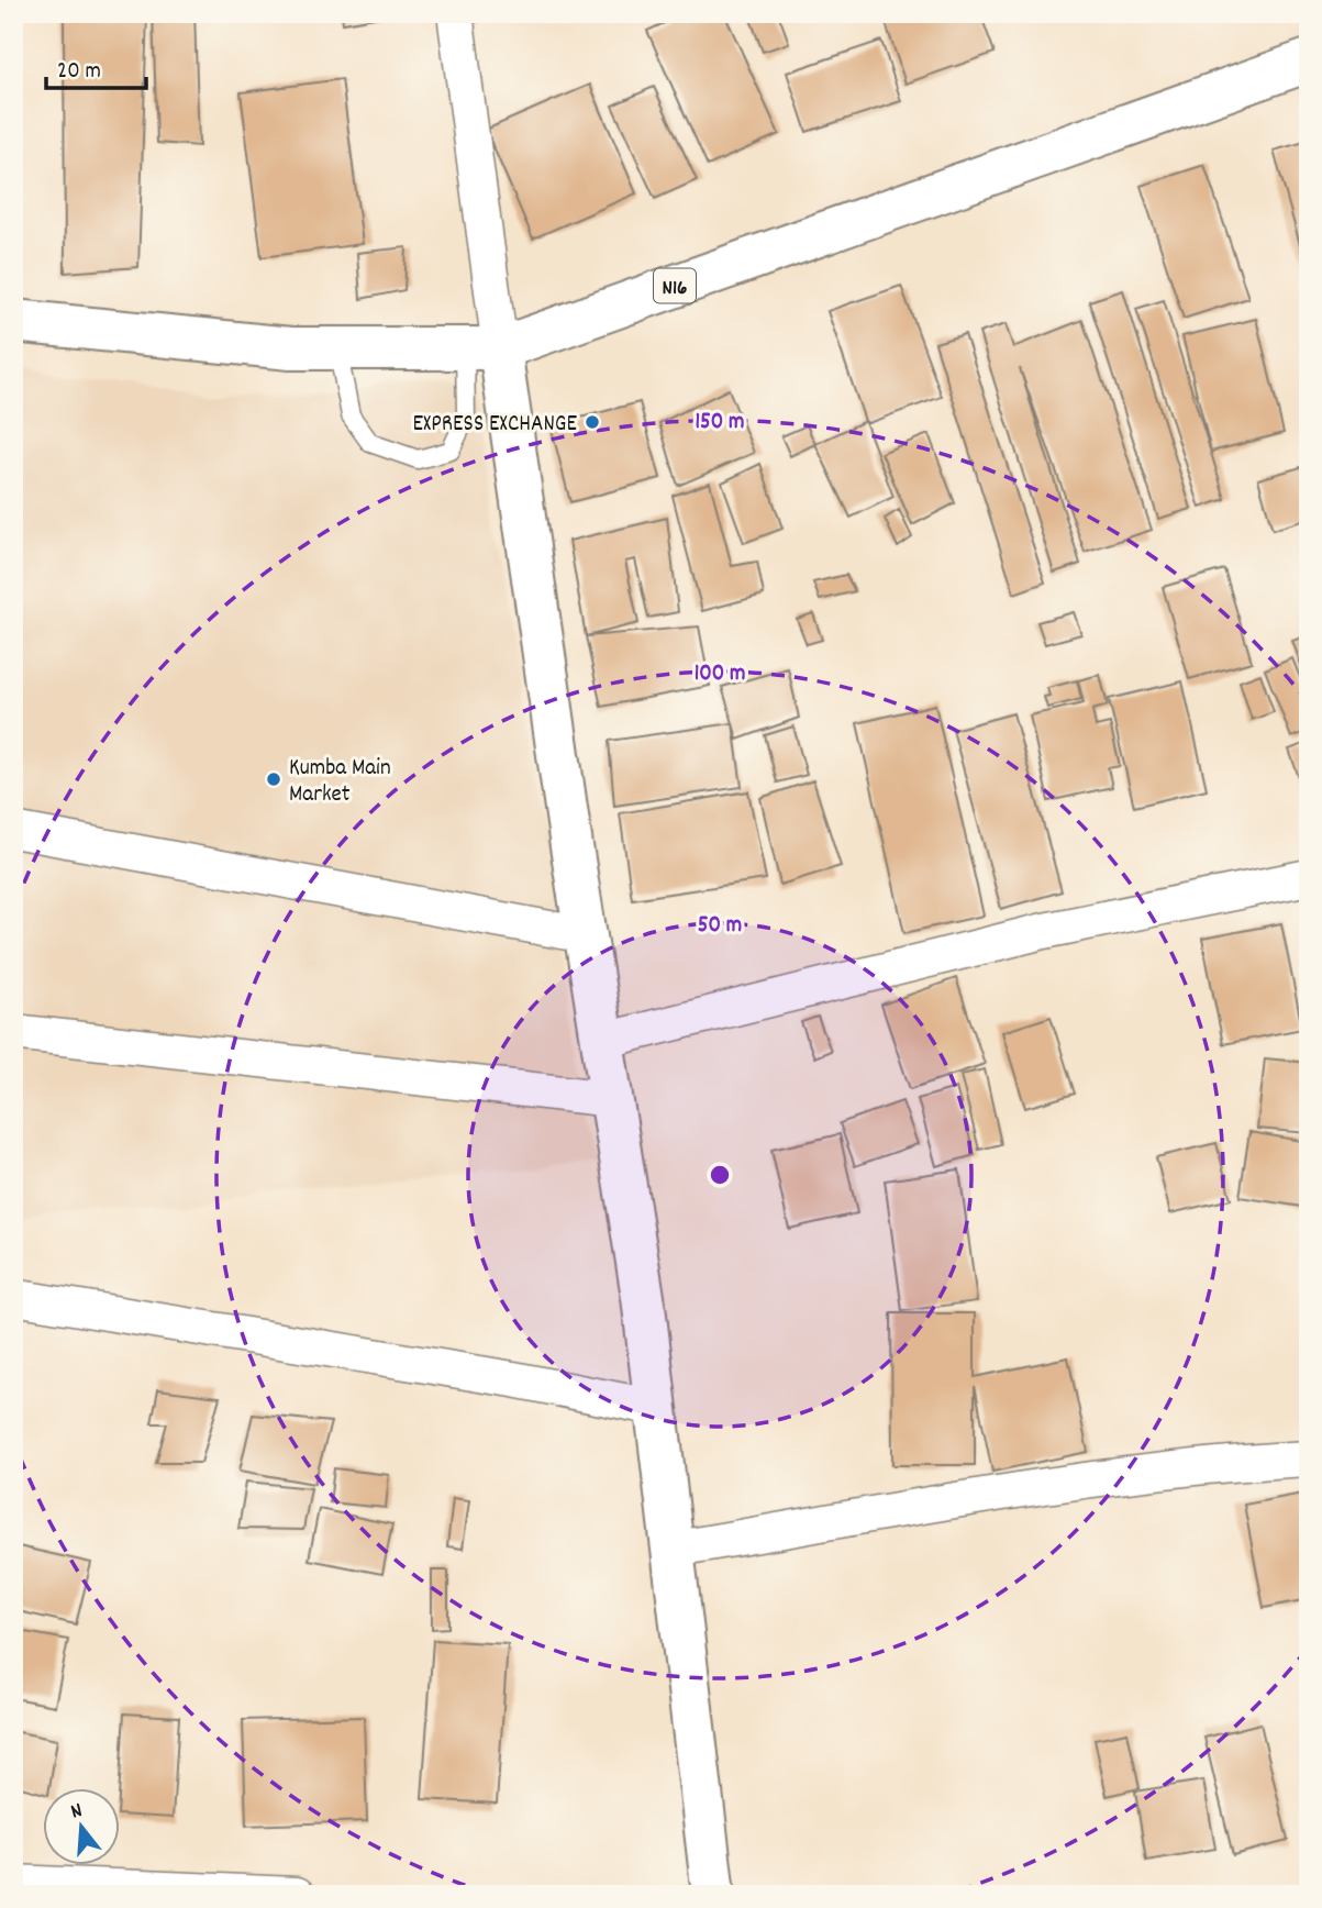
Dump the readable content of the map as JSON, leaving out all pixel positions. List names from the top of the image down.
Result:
{
  "streets": {
    "main road": ["N16"]
  },
  "places": ["EXPRESS EXCHANGE", "Kumba Main Market"],
  "scale_bar": "20 m",
  "north": "top",
  "rings": ["150 m", "100 m", "50 m"]
}
